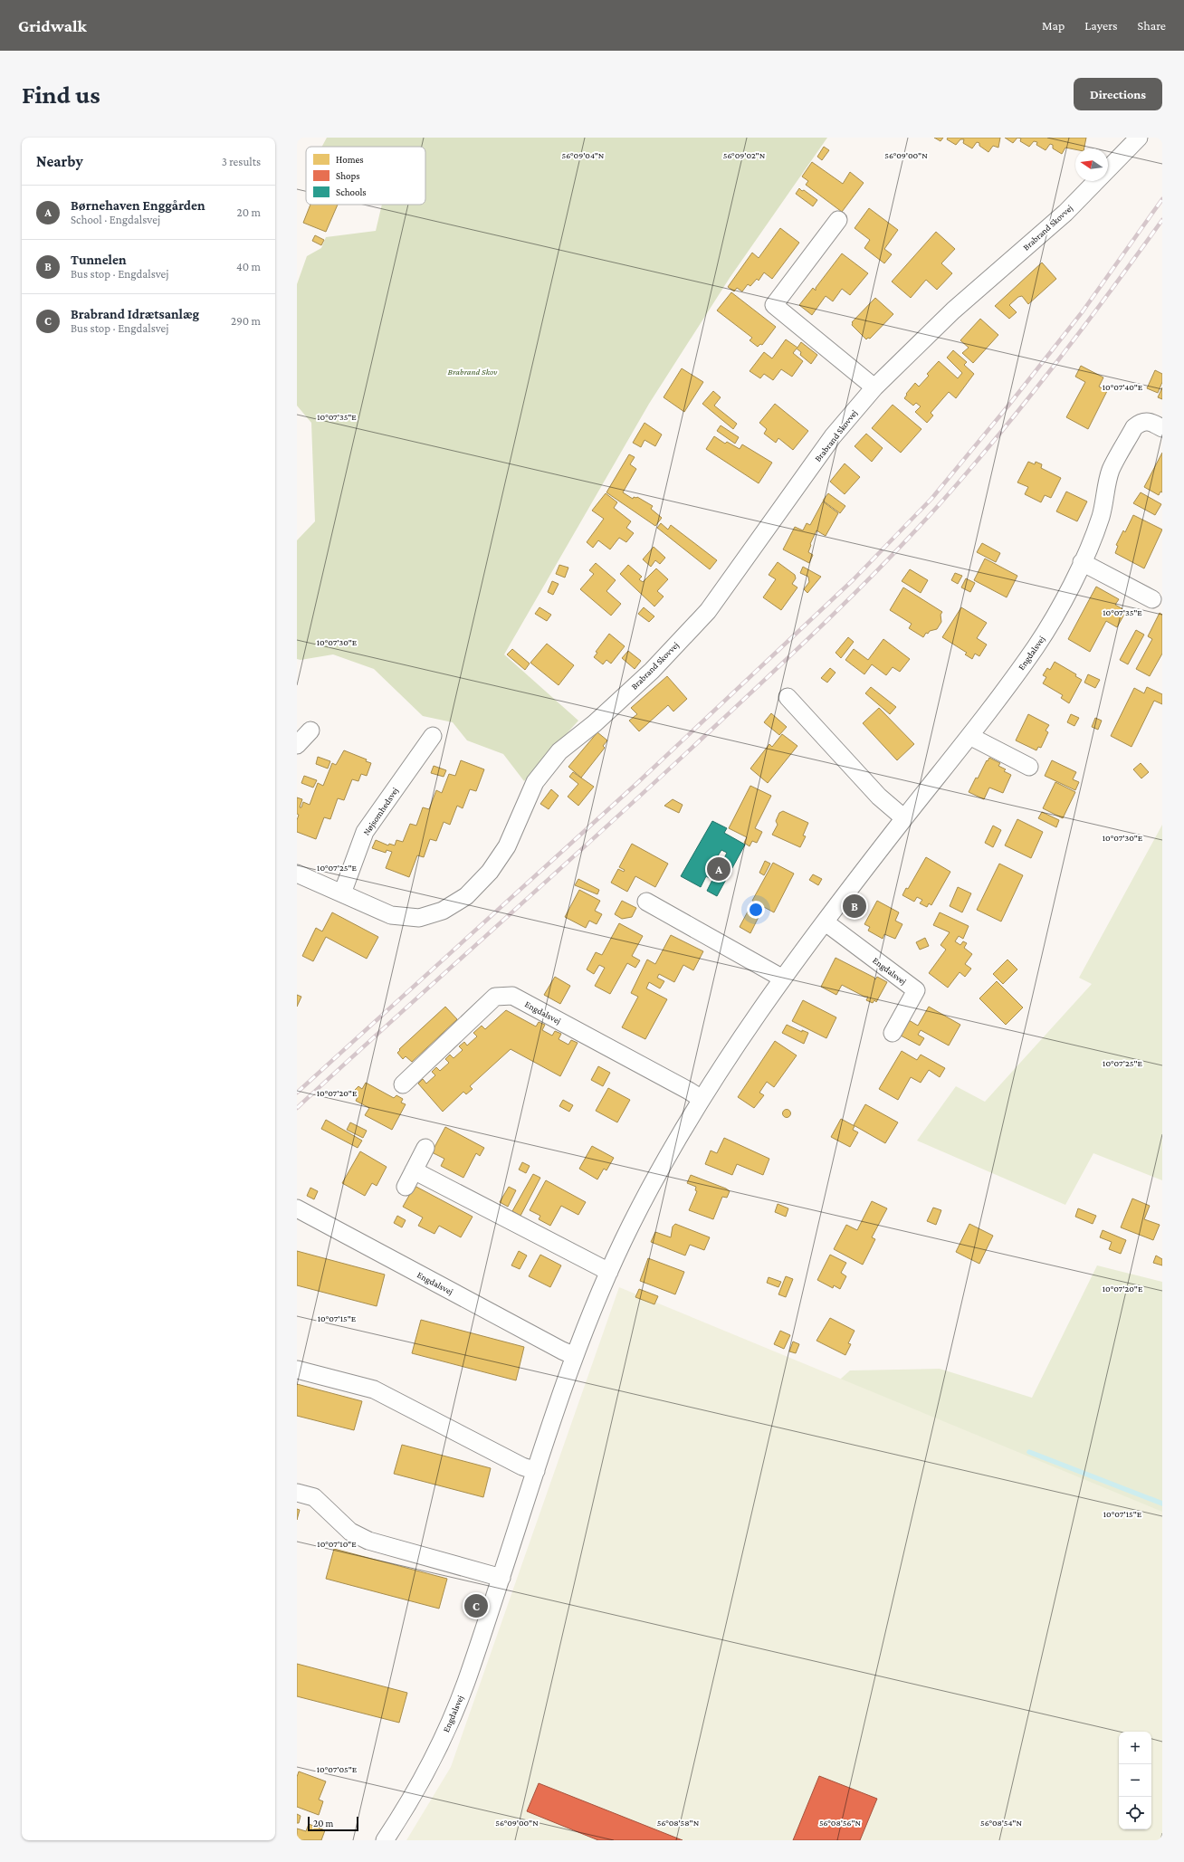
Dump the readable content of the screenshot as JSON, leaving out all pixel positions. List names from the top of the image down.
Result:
{
  "streets": {
    "street": ["Brabrand Skovvej", "Engdalsvej", "Nøjsomhedsvej"]
  },
  "crossings": [
    ["Brabrand Skovvej", "Nøjsomhedsvej"]
  ],
  "parks": ["Brabrand Skov"],
  "legend": ["Homes", "Shops", "Schools"],
  "scale_bar": "20 m",
  "north": "left",
  "page": {
    "header": "Gridwalk",
    "nav": ["Map", "Layers", "Share"],
    "buttons": "Directions",
    "title": "Find us",
    "heading": ["Nearby", "3 results"],
    "list": [
      {
        "mark": "A",
        "name": "Børnehaven Enggården",
        "note": "School · Engdalsvej",
        "value": "20 m"
      },
      {
        "mark": "B",
        "name": "Tunnelen",
        "note": "Bus stop · Engdalsvej",
        "value": "40 m"
      },
      {
        "mark": "C",
        "name": "Brabrand Idrætsanlæg",
        "note": "Bus stop · Engdalsvej",
        "value": "290 m"
      }
    ],
    "pins": ["A", "B", "C"],
    "map_buttons": ["+", "−"],
    "scale": "20 m"
  },
  "coordinates": [
    "56°09'04\"N",
    "56°09'02\"N",
    "56°09'00\"N",
    "10°07'40\"E",
    "10°07'35\"E",
    "10°07'30\"E",
    "10°07'25\"E",
    "10°07'20\"E",
    "10°07'15\"E",
    "10°07'10\"E",
    "10°07'05\"E",
    "56°08'58\"N",
    "56°08'56\"N",
    "56°08'54\"N"
  ]
}
